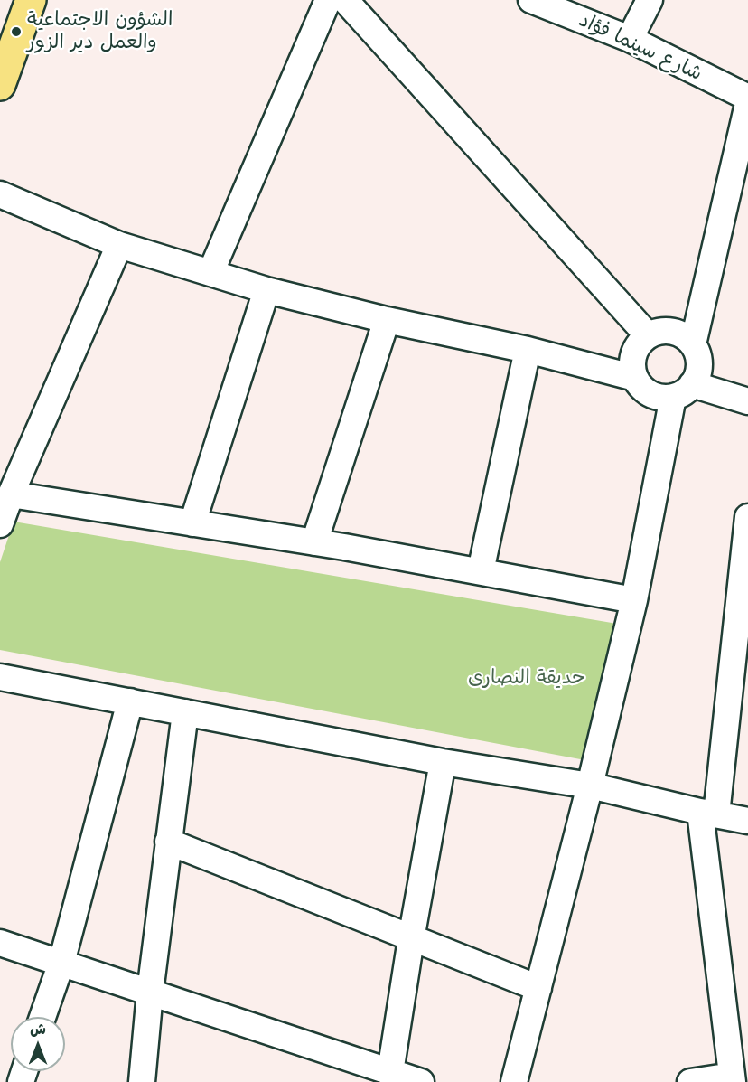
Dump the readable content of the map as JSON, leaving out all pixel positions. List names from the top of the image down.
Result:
{
  "streets": {
    "street": ["شارع سينما فؤاد"]
  },
  "parks": ["حديقة النصارى"],
  "places": ["الشؤون الاجتماعية والعمل دير الزور"],
  "north": "top"
}
